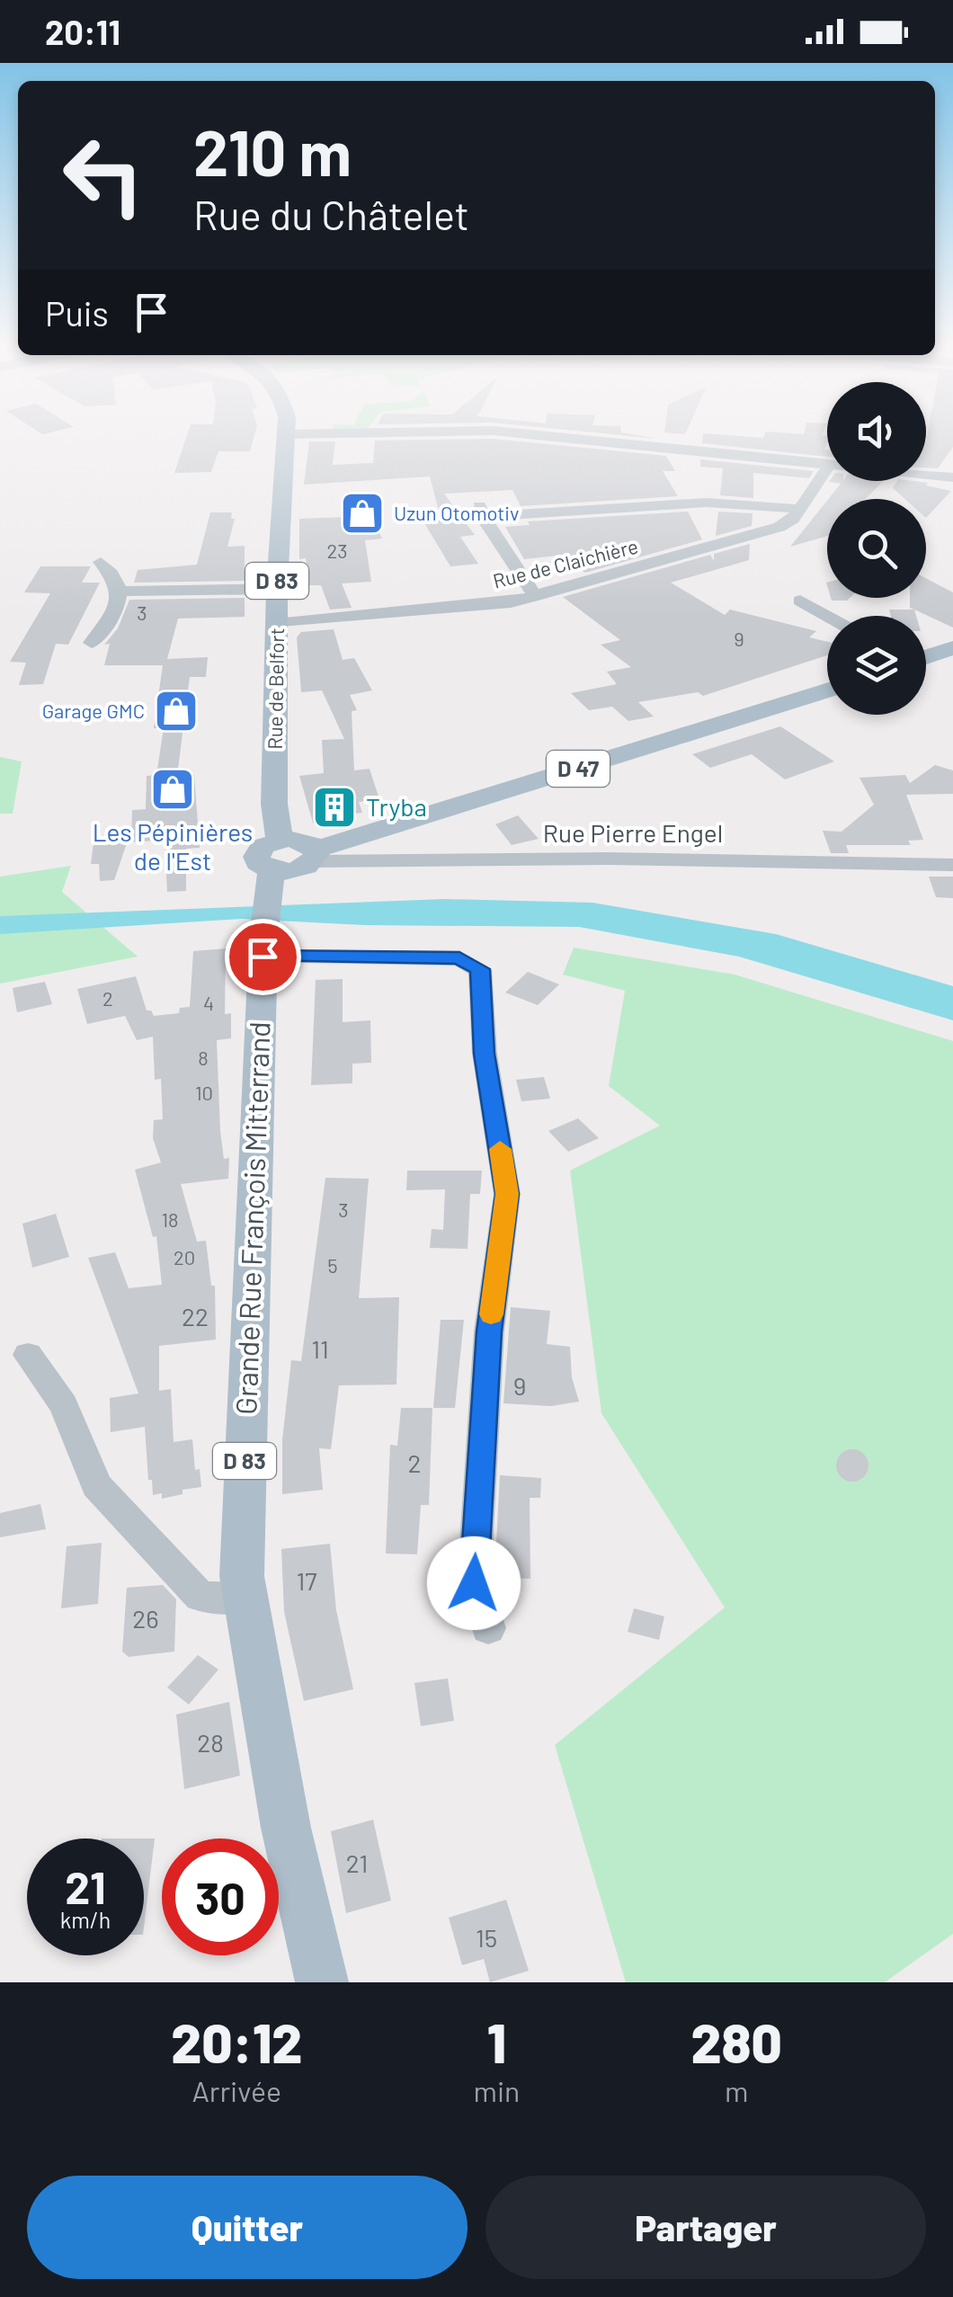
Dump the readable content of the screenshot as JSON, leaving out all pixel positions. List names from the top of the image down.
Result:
{
  "streets": {
    "main road": [
      "D 83",
      "Rue de Belfort",
      "D 47",
      "Grande Rue François Mitterrand"
    ],
    "street": ["Rue de Claichière", "Rue Pierre Engel"]
  },
  "crossings": [
    ["Rue de Claichière", "Rue de Belfort"],
    ["Rue de Belfort", "Grande Rue François Mitterrand"],
    ["D 47", "Rue Pierre Engel"]
  ],
  "places": {
    "shop": ["Uzun Otomotiv", "Garage GMC", "Les Pépinières de l'Est"],
    "building": ["Tryba"]
  },
  "house_numbers": [
    "23",
    "3",
    "9",
    "2",
    "4",
    "8",
    "10",
    "3",
    "18",
    "20",
    "5",
    "22",
    "11",
    "9",
    "2",
    "17",
    "26",
    "28",
    "21",
    "15"
  ],
  "page": {
    "status": "20:11",
    "turn": ["210 m", "Rue du Châtelet"],
    "then": "Puis",
    "speed": "21 km/h",
    "limit": "30",
    "eta": [
      "20:12",
      "Arrivée",
      "1",
      "min",
      "280",
      "m"
    ],
    "buttons": ["Quitter", "Partager"]
  }
}
